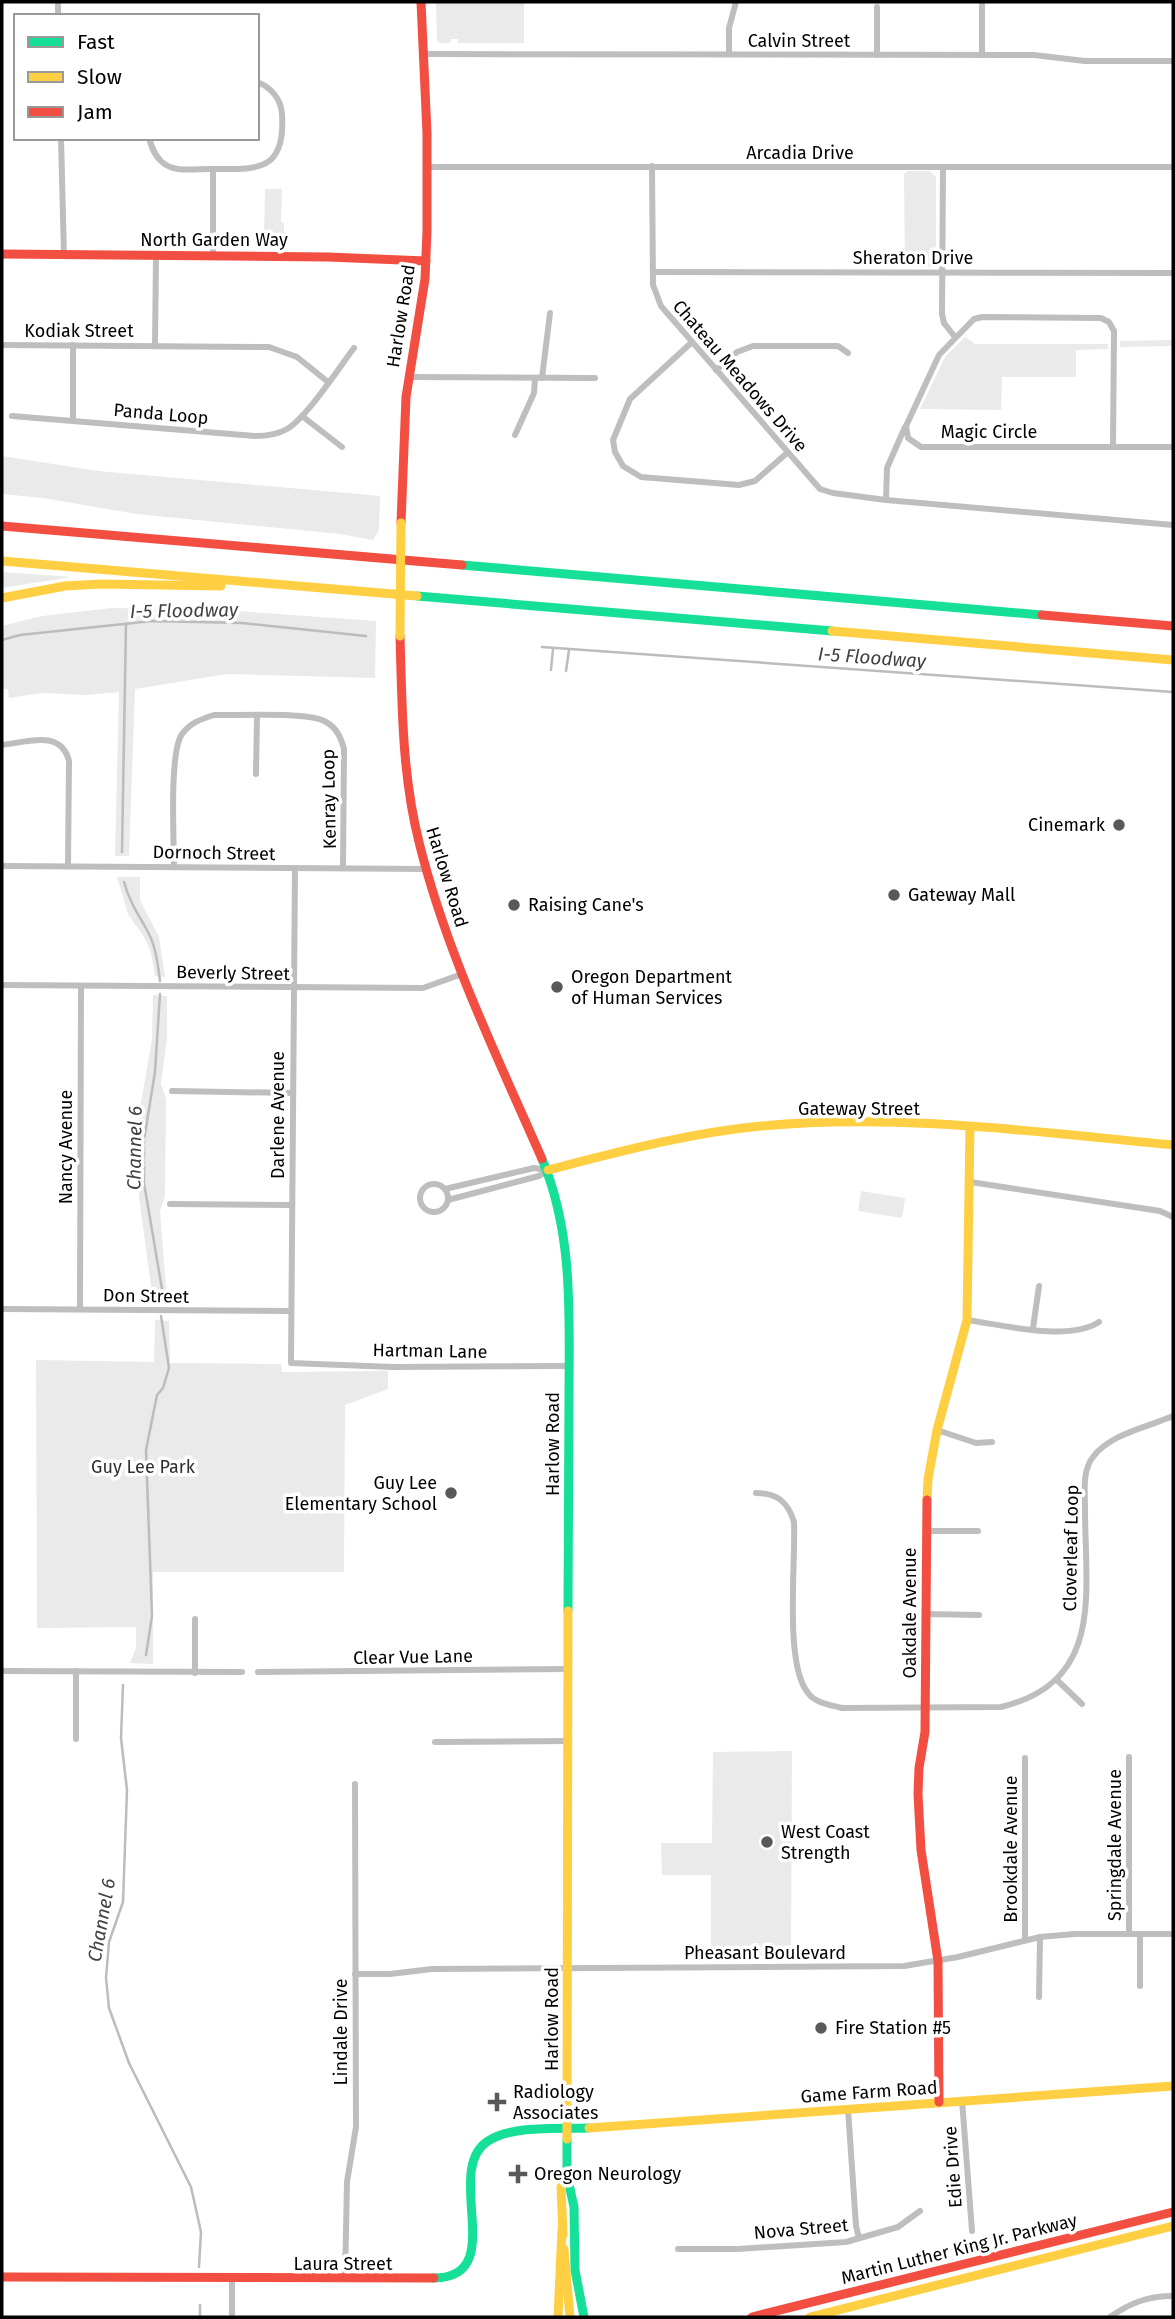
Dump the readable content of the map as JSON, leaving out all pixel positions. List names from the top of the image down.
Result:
{
  "streets": {
    "main road": [
      "North Garden Way",
      "Harlow Road",
      "Gateway Street",
      "Oakdale Avenue",
      "Game Farm Road",
      "Martin Luther King Jr. Parkway",
      "Laura Street"
    ],
    "street": [
      "Calvin Street",
      "Arcadia Drive",
      "Sheraton Drive",
      "Kodiak Street",
      "Chateau Meadows Drive",
      "Panda Loop",
      "Magic Circle",
      "Kenray Loop",
      "Dornoch Street",
      "Beverly Street",
      "Darlene Avenue",
      "Nancy Avenue",
      "Don Street",
      "Hartman Lane",
      "Cloverleaf Loop",
      "Clear Vue Lane",
      "Springdale Avenue",
      "Brookdale Avenue",
      "Pheasant Boulevard",
      "Lindale Drive",
      "Edie Drive",
      "Nova Street"
    ]
  },
  "crossings": [
    ["Calvin Street", "Harlow Road"],
    ["Arcadia Drive", "Harlow Road"],
    ["Arcadia Drive", "Chateau Meadows Drive"],
    ["North Garden Way", "Harlow Road"],
    ["North Garden Way", "Kodiak Street"],
    ["Sheraton Drive", "Chateau Meadows Drive"],
    ["Harlow Road", "Dornoch Street"],
    ["Harlow Road", "Beverly Street"],
    ["Harlow Road", "Gateway Street"],
    ["Harlow Road", "Hartman Lane"],
    ["Harlow Road", "Clear Vue Lane"],
    ["Harlow Road", "Pheasant Boulevard"],
    ["Harlow Road", "Game Farm Road"],
    ["Harlow Road", "Laura Street"],
    ["Kodiak Street", "Panda Loop"],
    ["Kenray Loop", "Dornoch Street"],
    ["Dornoch Street", "Darlene Avenue"],
    ["Beverly Street", "Darlene Avenue"],
    ["Beverly Street", "Nancy Avenue"],
    ["Gateway Street", "Oakdale Avenue"],
    ["Darlene Avenue", "Don Street"],
    ["Darlene Avenue", "Hartman Lane"],
    ["Nancy Avenue", "Don Street"],
    ["Cloverleaf Loop", "Oakdale Avenue"],
    ["Oakdale Avenue", "Pheasant Boulevard"],
    ["Oakdale Avenue", "Game Farm Road"],
    ["Springdale Avenue", "Pheasant Boulevard"],
    ["Brookdale Avenue", "Pheasant Boulevard"],
    ["Pheasant Boulevard", "Lindale Drive"],
    ["Lindale Drive", "Laura Street"],
    ["Game Farm Road", "Edie Drive"],
    ["Game Farm Road", "Laura Street"]
  ],
  "water": ["I-5 Floodway", "Channel 6"],
  "parks": ["Guy Lee Park"],
  "places": {
    "other": [
      "Cinemark",
      "Gateway Mall",
      "Raising Cane's",
      "Oregon Department of Human Services",
      "Guy Lee Elementary School",
      "West Coast Strength",
      "Fire Station #5"
    ],
    "health": ["Radiology Associates", "Oregon Neurology"]
  },
  "legend": ["Fast", "Slow", "Jam"]
}
